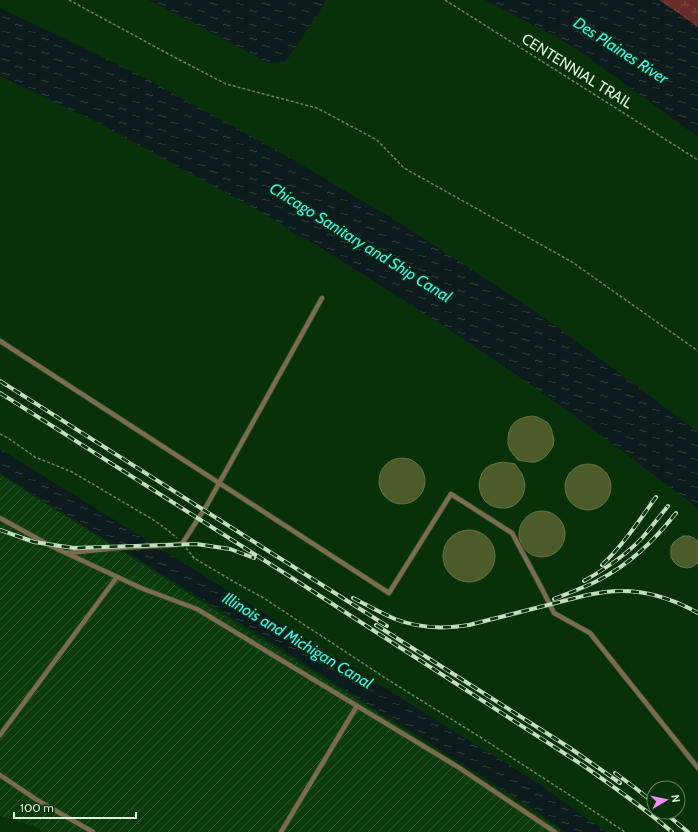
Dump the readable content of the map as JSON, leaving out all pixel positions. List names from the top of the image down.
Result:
{
  "streets": {
    "path": ["CENTENNIAL TRAIL"]
  },
  "water": ["Des Plaines River", "Chicago Sanitary and Ship Canal", "Illinois and Michigan Canal"],
  "scale_bar": "100 m",
  "north": "right"
}
